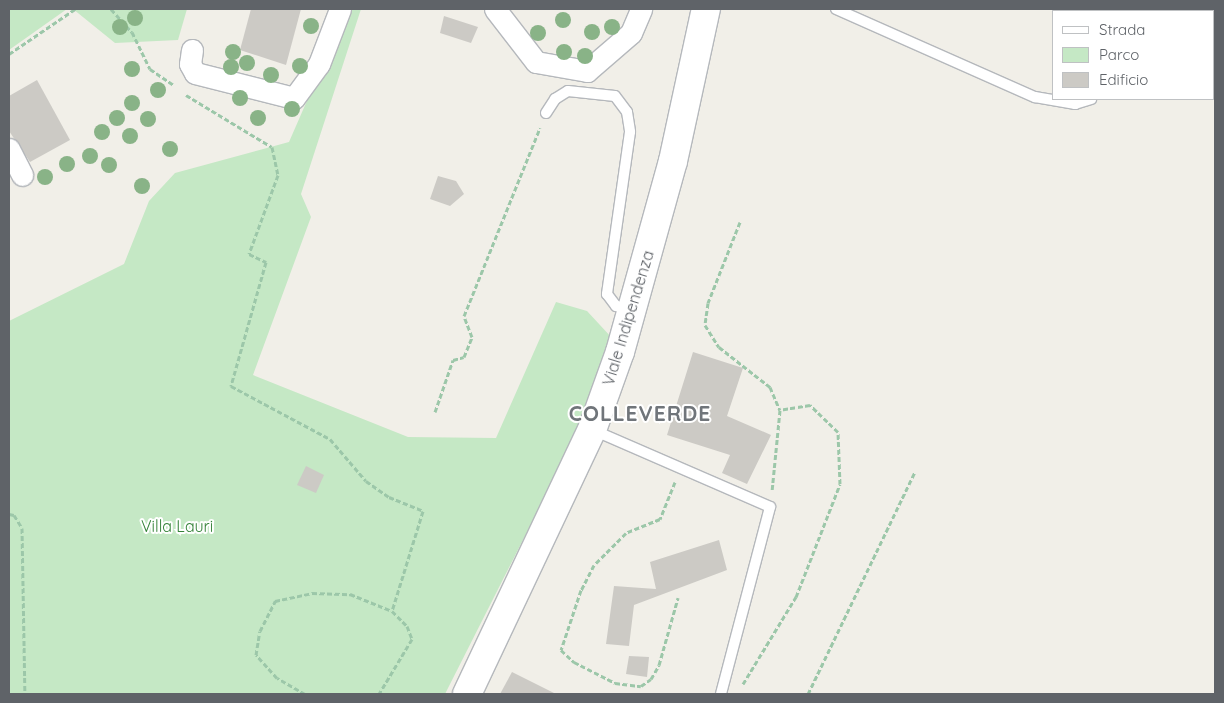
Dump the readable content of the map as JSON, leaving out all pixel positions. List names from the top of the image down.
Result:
{
  "streets": {
    "main road": ["Viale Indipendenza"]
  },
  "districts": ["COLLEVERDE"],
  "parks": ["Villa Lauri"],
  "legend": ["Strada", "Parco", "Edificio"]
}
